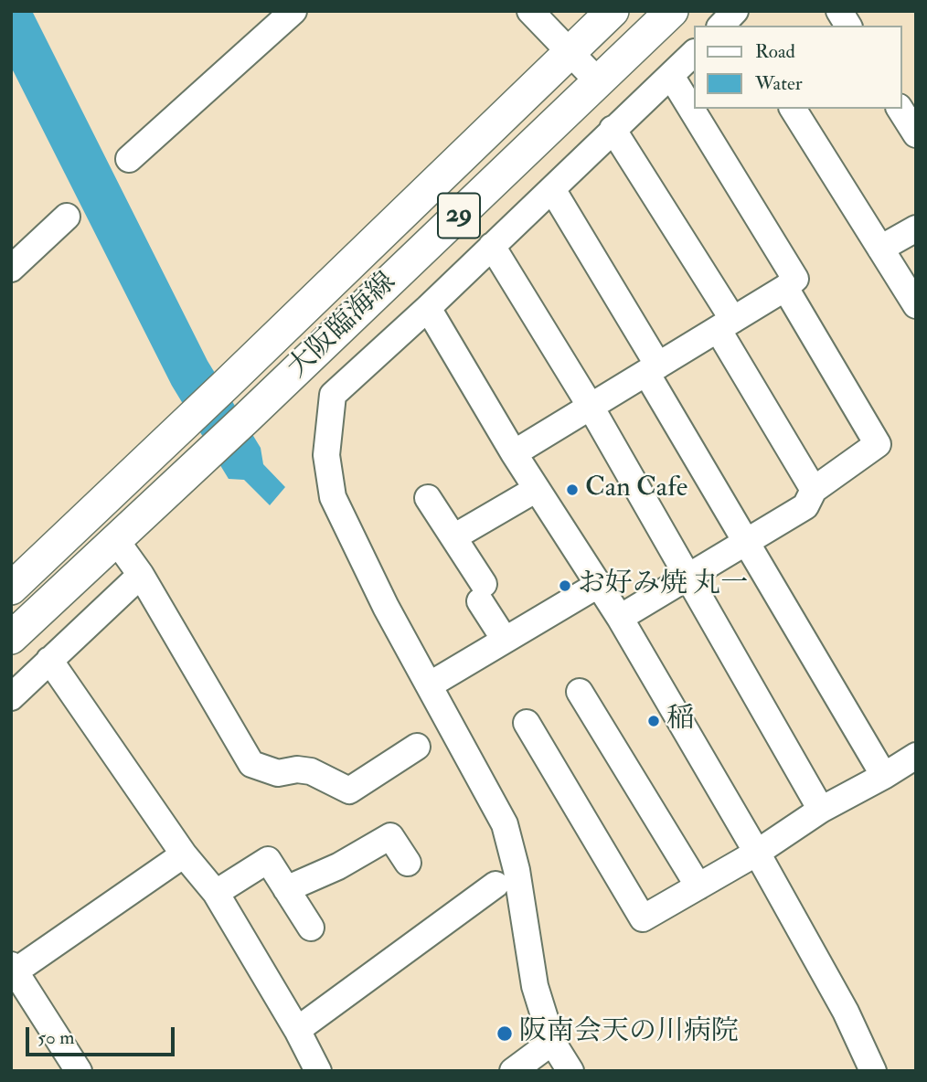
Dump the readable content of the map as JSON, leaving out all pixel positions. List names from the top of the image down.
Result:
{
  "streets": {
    "main road": ["29", "大阪臨海線"]
  },
  "places": [
    "Can Cafe",
    "お好み焼 丸一",
    "稲",
    "阪南会天の川病院"
  ],
  "legend": ["Road", "Water"],
  "scale_bar": "50 m"
}
